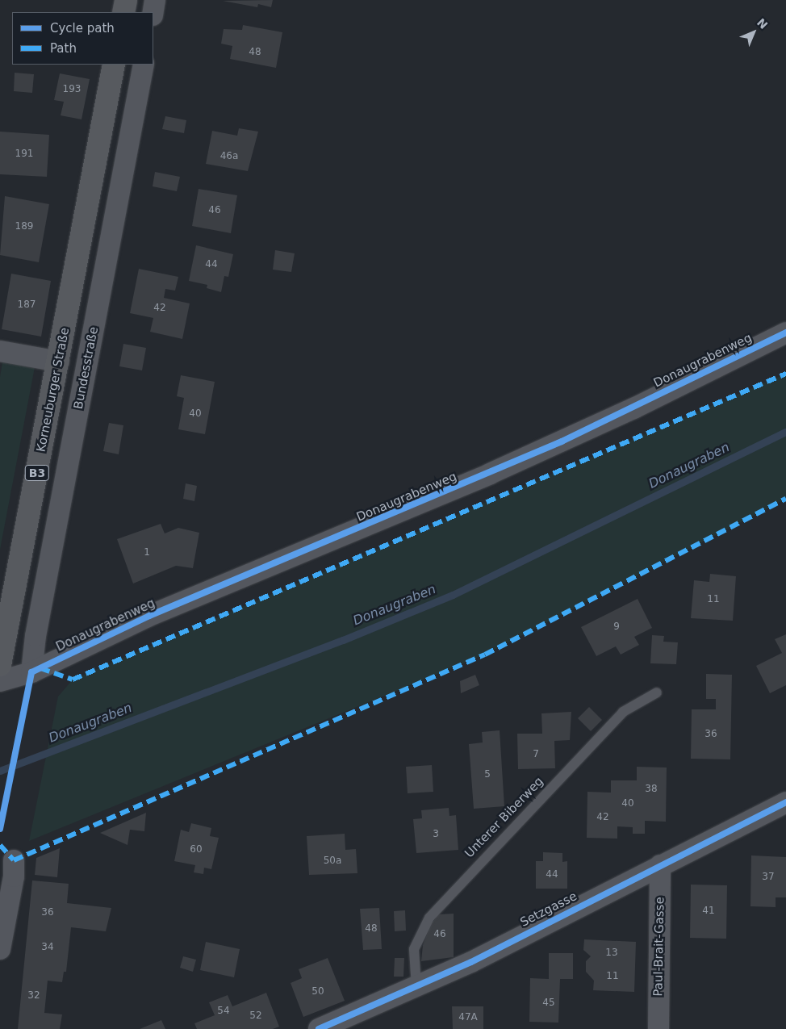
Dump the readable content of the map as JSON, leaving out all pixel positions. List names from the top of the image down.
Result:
{
  "streets": {
    "main road": ["Korneuburger Straße", "B3"],
    "street": [
      "Donaugrabenweg",
      "Bundesstraße",
      "Setzgasse",
      "Paul-Brait-Gasse"
    ],
    "lane": ["Unterer Biberweg"]
  },
  "crossings": [
    ["Donaugrabenweg", "Bundesstraße"],
    ["Unterer Biberweg", "Setzgasse"],
    ["Setzgasse", "Paul-Brait-Gasse"]
  ],
  "water": ["Donaugraben"],
  "house_numbers": [
    "48",
    "193",
    "191",
    "46a",
    "46",
    "189",
    "44",
    "187",
    "42",
    "40",
    "1",
    "11",
    "9",
    "36",
    "7",
    "5",
    "38",
    "40",
    "42",
    "3",
    "60",
    "50a",
    "44",
    "37",
    "41",
    "36",
    "48",
    "46",
    "34",
    "13",
    "11",
    "50",
    "32",
    "45",
    "54",
    "52",
    "47A"
  ],
  "legend": ["Cycle path", "Path"],
  "north": "top right"
}
